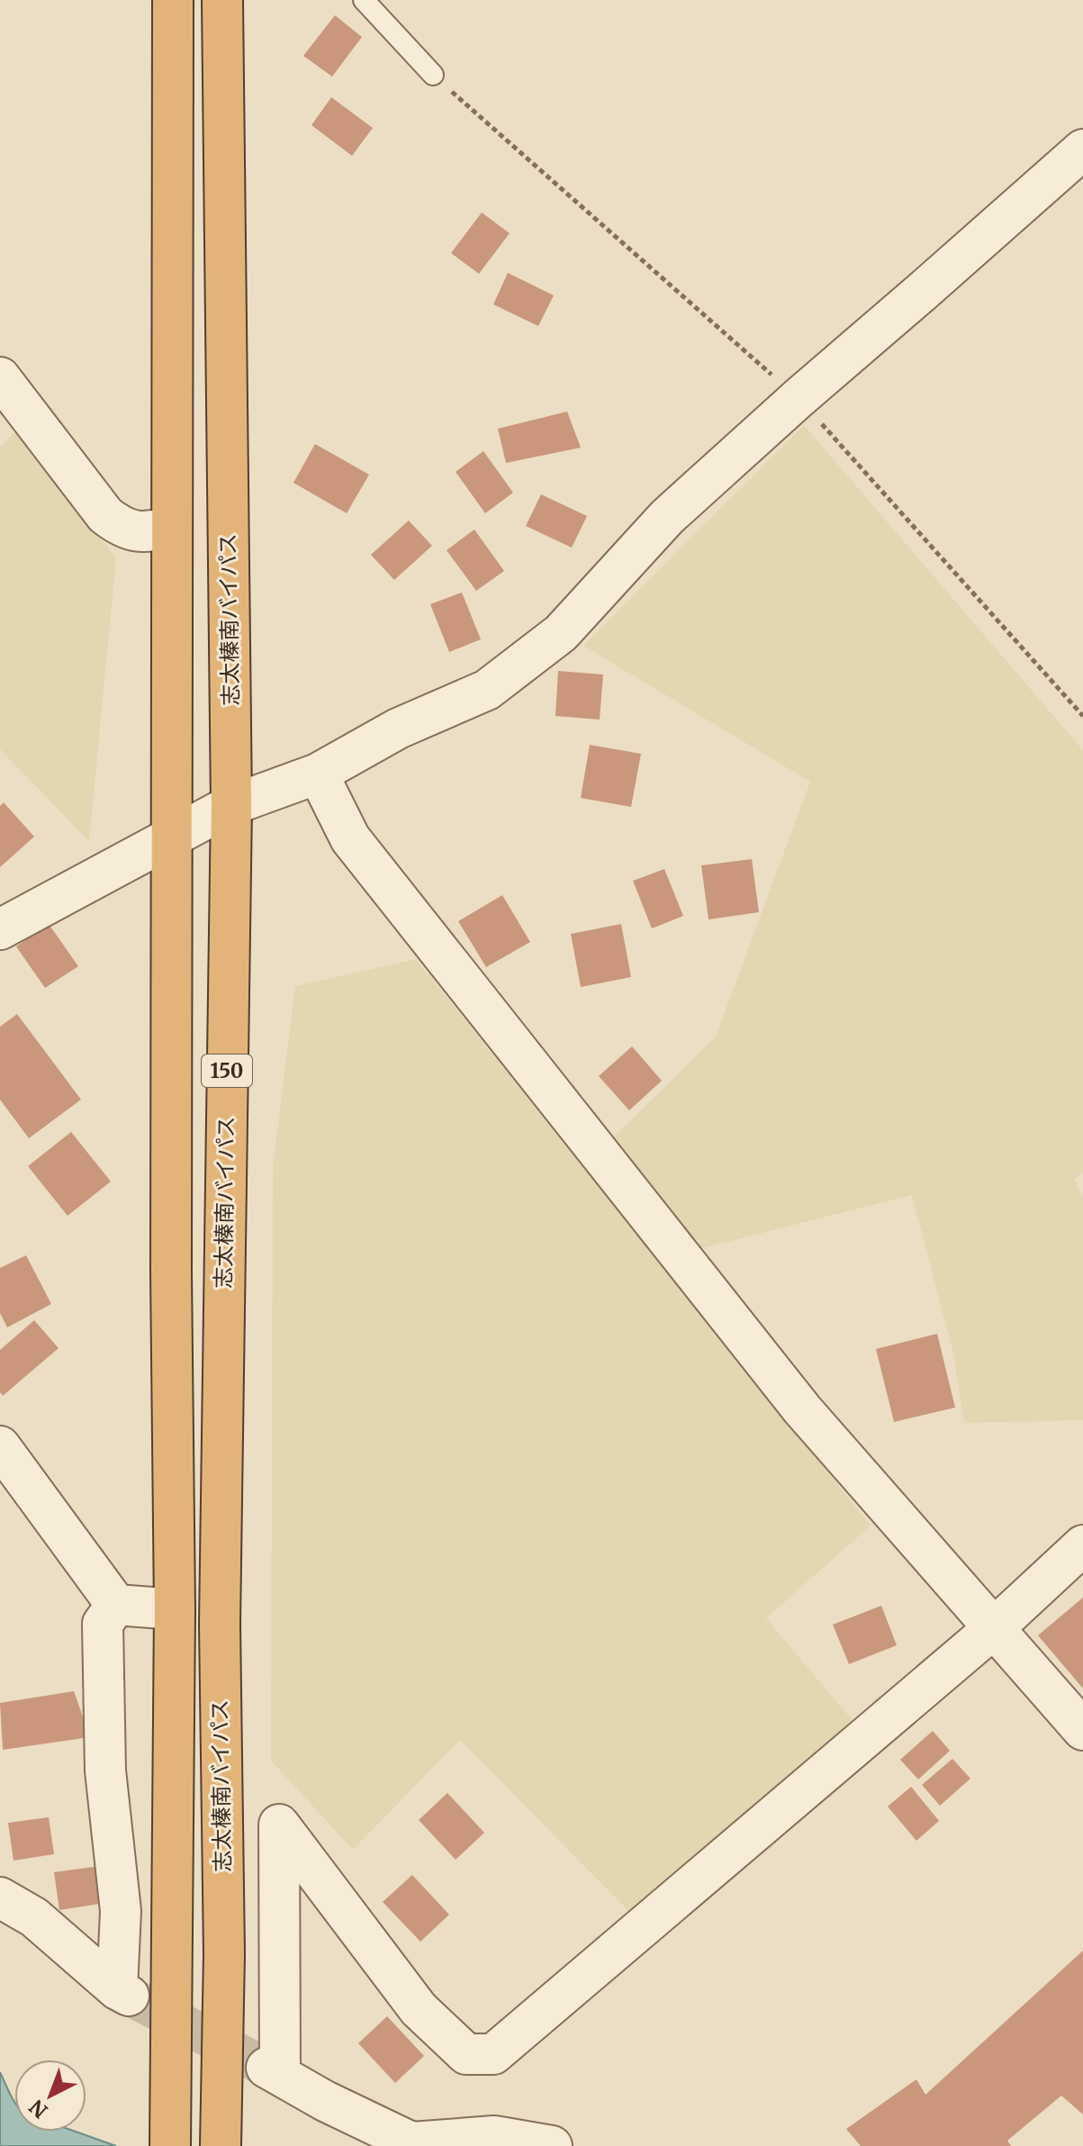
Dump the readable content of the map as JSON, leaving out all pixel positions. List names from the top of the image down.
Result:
{
  "streets": {
    "highway": ["志太榛南バイパス", "150"]
  },
  "north": "bottom left"
}
